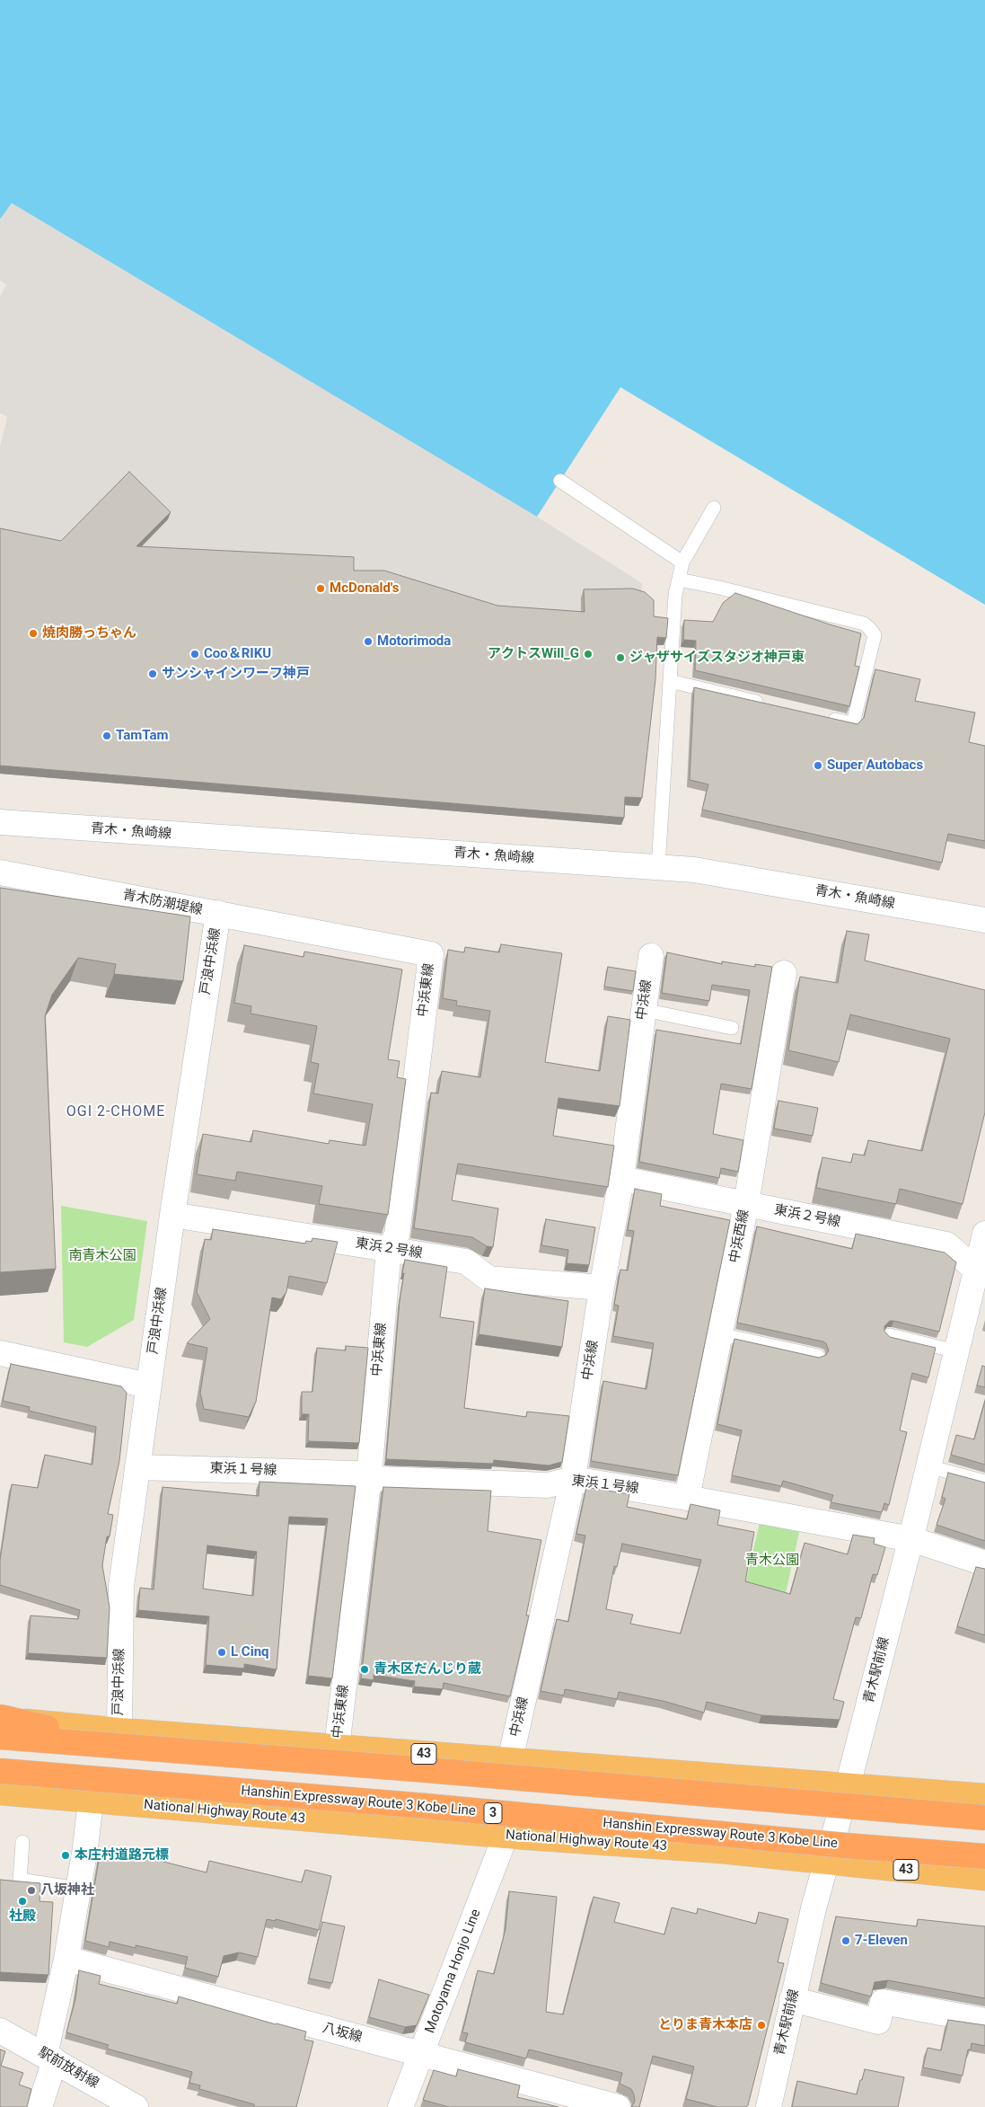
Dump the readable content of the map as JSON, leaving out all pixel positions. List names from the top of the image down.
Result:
{
  "streets": {
    "highway": [
      "43",
      "Hanshin Expressway Route 3 Kobe Line",
      "National Highway Route 43",
      "3"
    ],
    "street": [
      "青木・魚崎線",
      "青木防潮堤線",
      "戸浪中浜線",
      "中浜東線",
      "中浜線",
      "東浜２号線",
      "中浜西線",
      "東浜１号線",
      "青木駅前線",
      "Motoyama Honjo Line",
      "八坂線",
      "駅前放射線"
    ]
  },
  "crossings": [
    ["青木防潮堤線", "戸浪中浜線"],
    ["青木防潮堤線", "中浜東線"],
    ["戸浪中浜線", "東浜２号線"],
    ["戸浪中浜線", "東浜１号線"],
    ["戸浪中浜線", "43"],
    ["中浜東線", "東浜２号線"],
    ["中浜東線", "東浜１号線"],
    ["中浜東線", "43"],
    ["中浜線", "東浜２号線"],
    ["中浜線", "東浜１号線"],
    ["中浜線", "43"],
    ["東浜２号線", "中浜西線"],
    ["東浜２号線", "青木駅前線"],
    ["中浜西線", "東浜１号線"],
    ["東浜１号線", "青木駅前線"],
    ["青木駅前線", "43"],
    ["青木駅前線", "National Highway Route 43"],
    ["National Highway Route 43", "Motoyama Honjo Line"],
    ["Motoyama Honjo Line", "八坂線"]
  ],
  "districts": ["OGI 2-CHOME"],
  "parks": ["南青木公園", "青木公園"],
  "places": [
    "McDonald's",
    "焼肉勝っちゃん",
    "Motorimoda",
    "Coo＆RIKU",
    "アクトスWill_G",
    "ジャザサイズスタジオ神戸東",
    "サンシャインワーフ神戸",
    "TamTam",
    "Super Autobacs",
    "L Cinq",
    "青木区だんじり蔵",
    "本庄村道路元標",
    "八坂神社",
    "社殿",
    "7-Eleven",
    "とりま青木本店"
  ]
}
